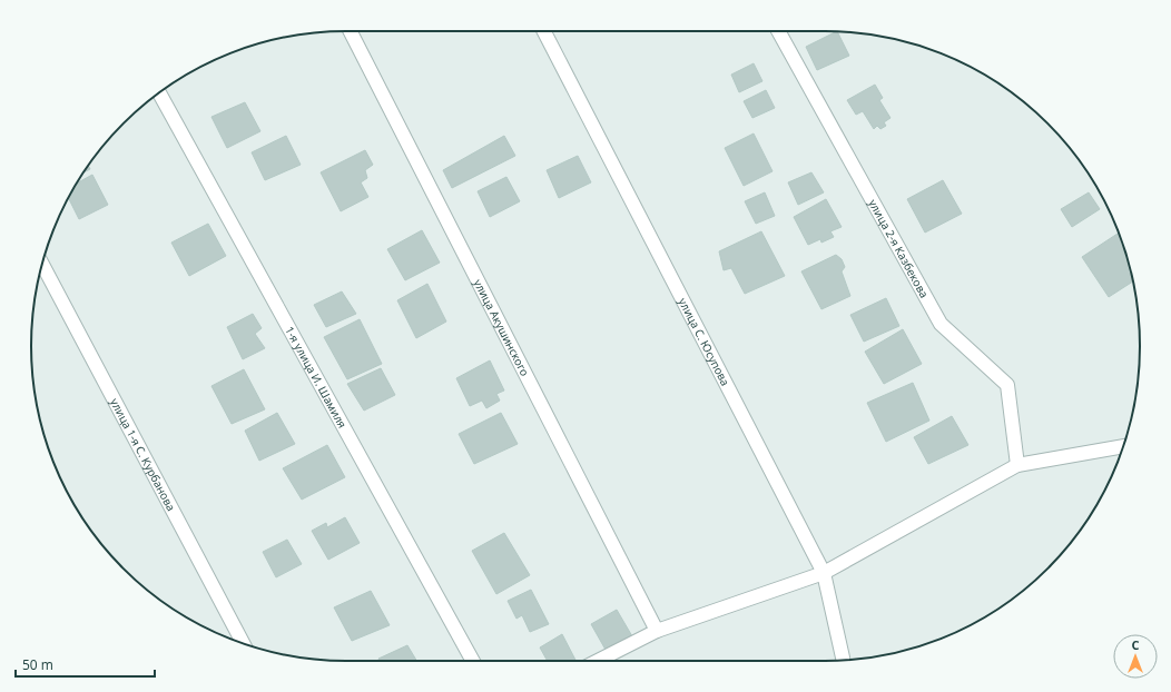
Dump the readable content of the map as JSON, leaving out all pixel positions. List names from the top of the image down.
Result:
{
  "streets": {
    "street": [
      "улица 2-я Казбекова",
      "улица Акушинского",
      "улица С. Юсупова",
      "1-я улица И. Шамиля",
      "улица 1-я С. Курбанова"
    ]
  },
  "scale_bar": "50 m",
  "north": "top"
}
